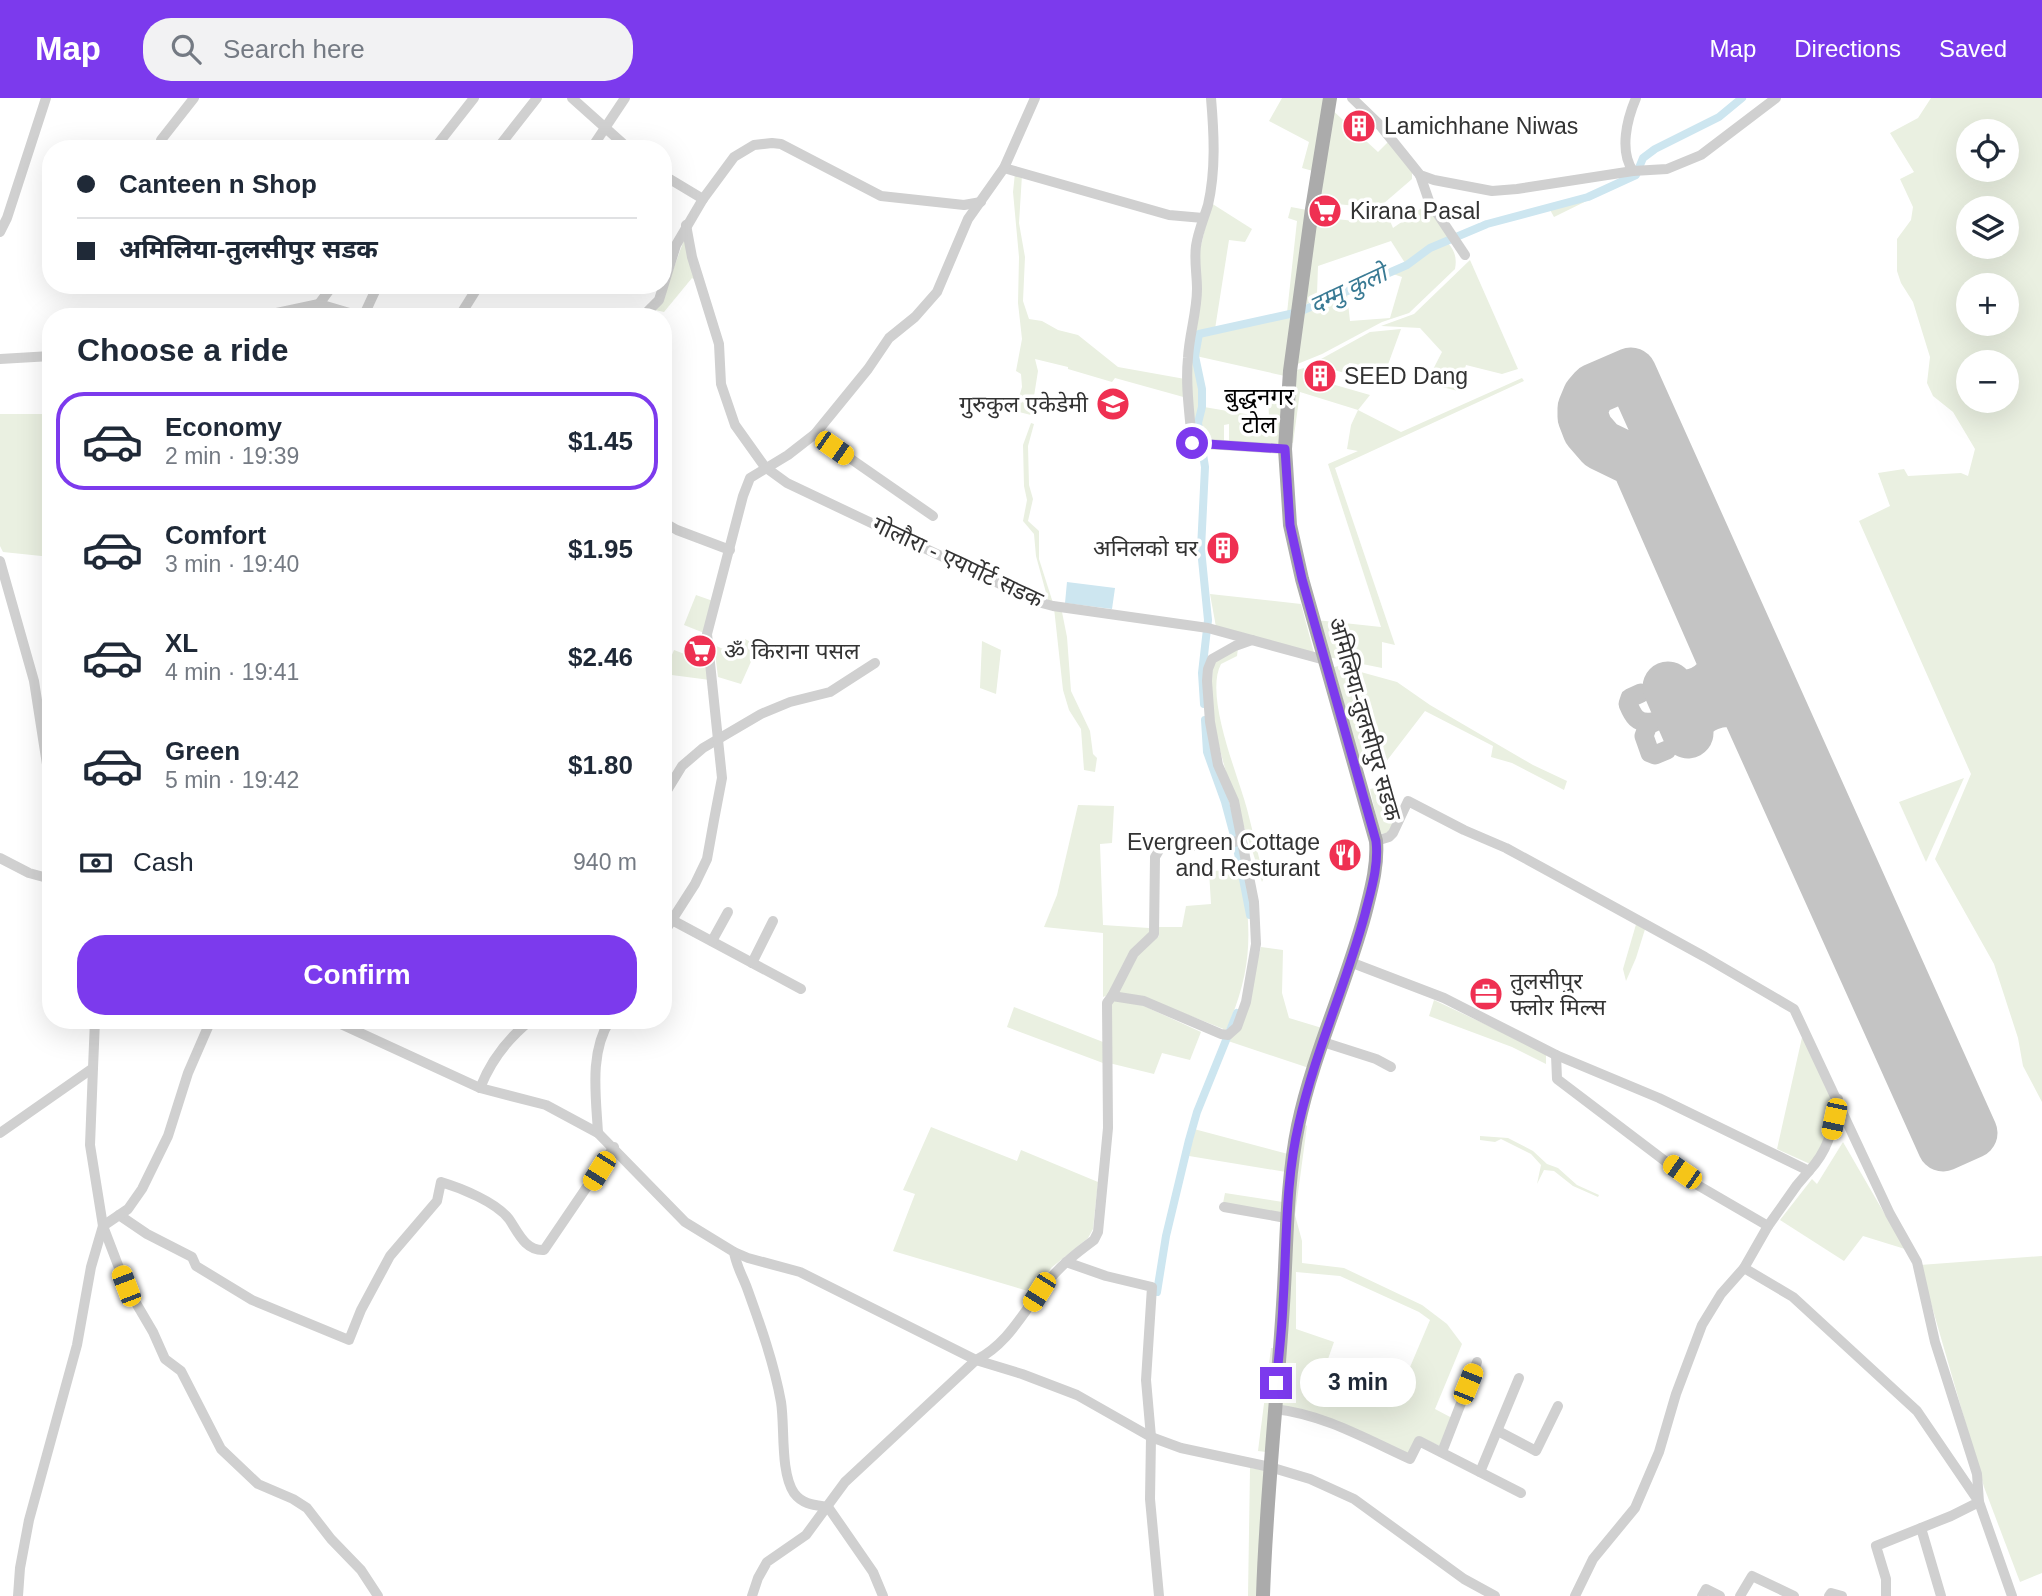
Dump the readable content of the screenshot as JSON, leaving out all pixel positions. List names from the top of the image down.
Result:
{
  "streets": {
    "main road": ["अमिलिया-तुलसीपुर सडक"],
    "street": ["गोलौरा - एयर्पोर्ट सडक"]
  },
  "crossings": [
    ["गोलौरा - एयर्पोर्ट सडक", "अमिलिया-तुलसीपुर सडक"]
  ],
  "districts": ["बुद्धनगर टोल"],
  "water": ["दम्मु कुलो"],
  "places": {
    "building": ["Lamichhane Niwas", "SEED Dang", "अनिलको घर"],
    "supermarket": ["Kirana Pasal", "ॐ किराना पसल"],
    "school or university": ["गुरुकुल एकेडेमी"],
    "restaurant": ["Evergreen Cottage and Resturant"],
    "office": ["तुलसीपुर फ्लोर मिल्स"]
  },
  "page": {
    "header": "Map",
    "search": "Search here",
    "nav": ["Map", "Directions", "Saved"],
    "map_buttons": ["+", "−"],
    "banner": ["Canteen n Shop", "अमिलिया-तुलसीपुर सडक"],
    "heading": "Choose a ride",
    "list": [
      {
        "name": "Economy",
        "note": "2 min · 19:39",
        "value": "$1.45"
      },
      {
        "name": "Comfort",
        "note": "3 min · 19:40",
        "value": "$1.95"
      },
      {
        "name": "XL",
        "note": "4 min · 19:41",
        "value": "$2.46"
      },
      {
        "name": "Green",
        "note": "5 min · 19:42",
        "value": "$1.80"
      }
    ],
    "pay": ["Cash", "940 m"],
    "buttons": "Confirm",
    "bubble": "3 min"
  }
}
